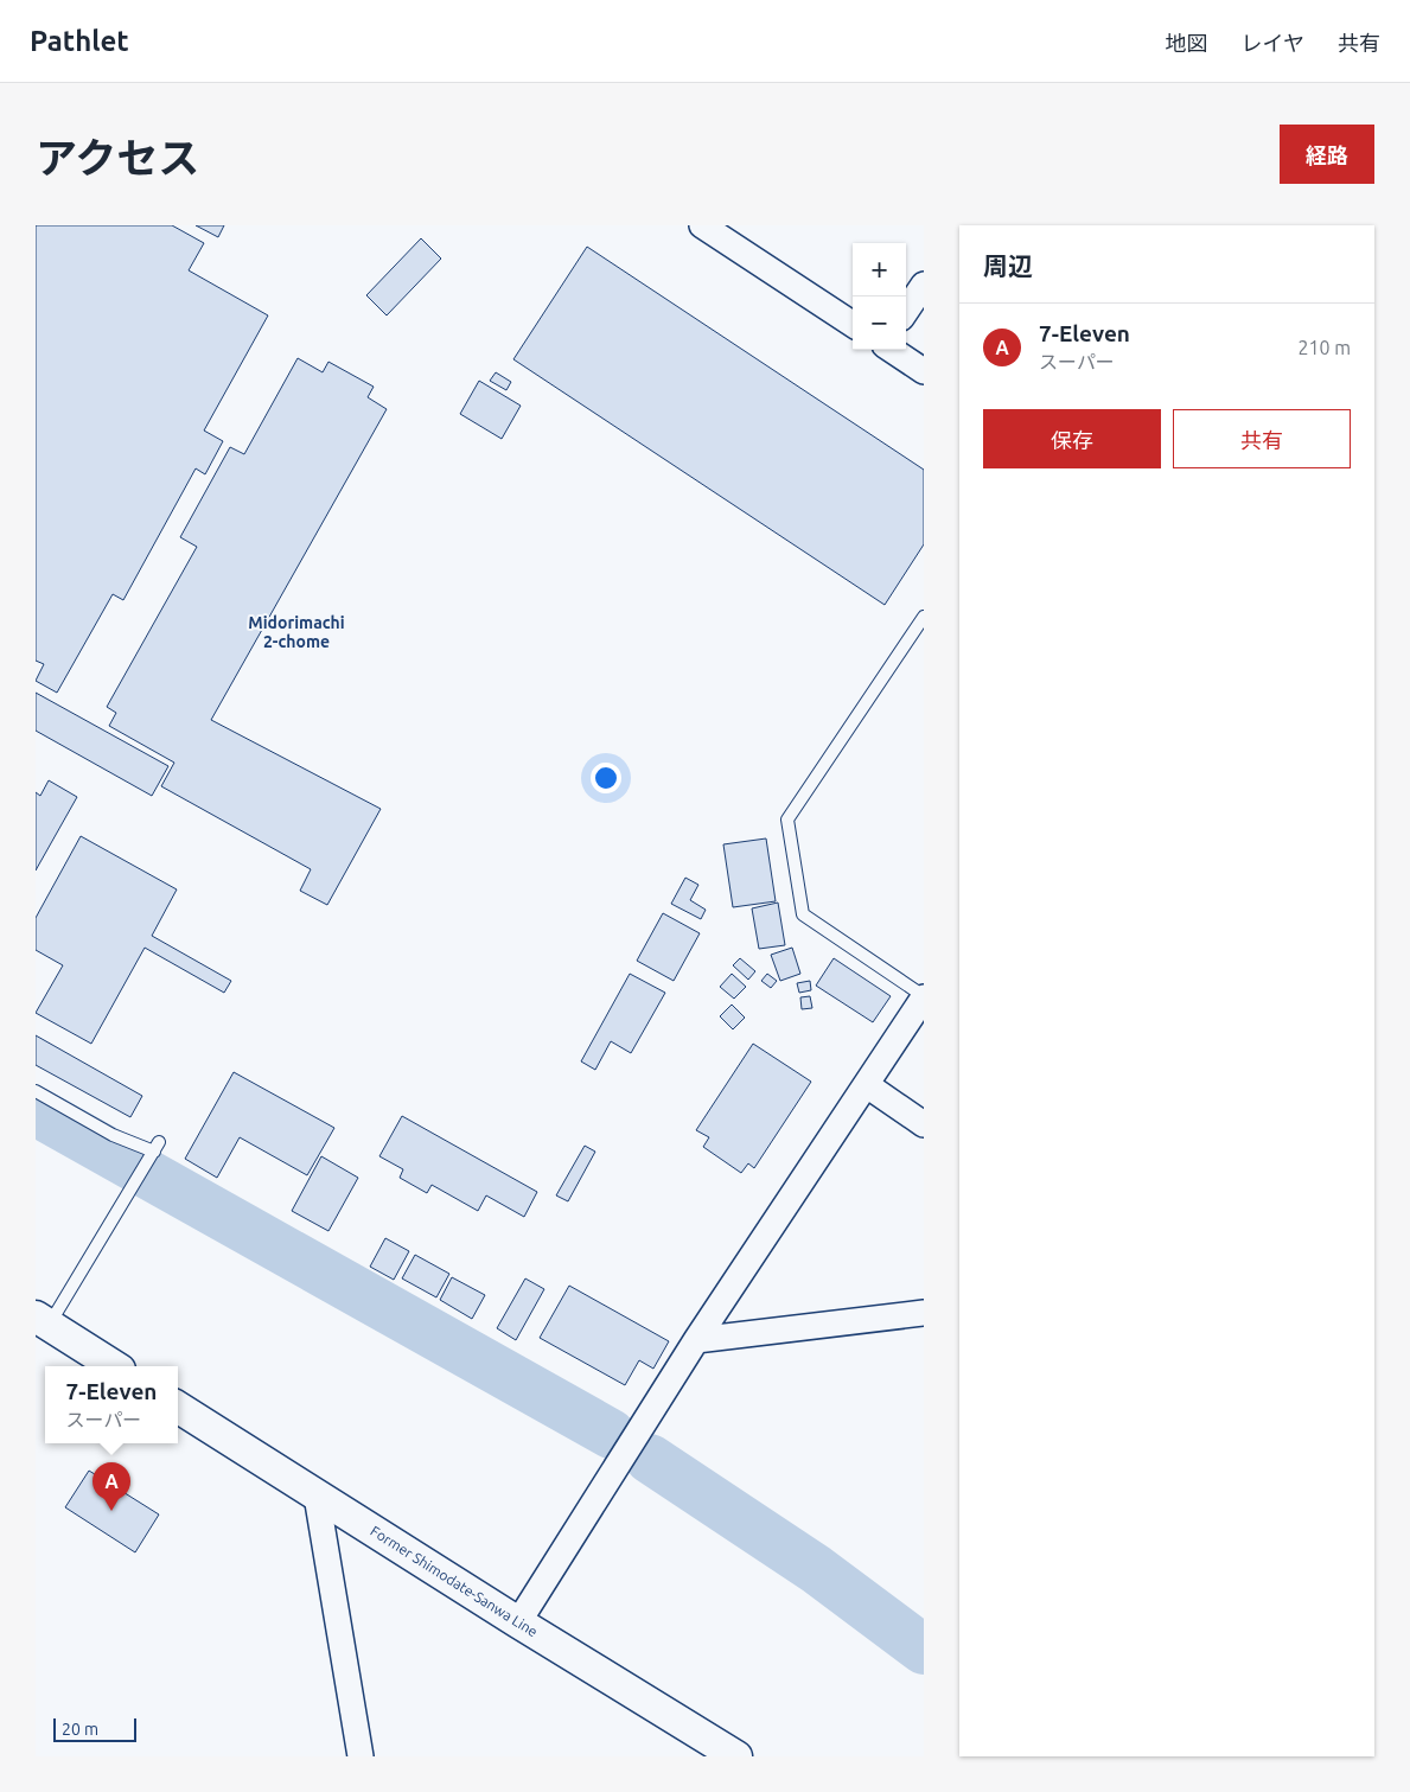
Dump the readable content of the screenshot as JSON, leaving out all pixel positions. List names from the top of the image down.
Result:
{
  "streets": {
    "street": ["Former Shimodate-Sanwa Line"]
  },
  "districts": ["Midorimachi 2-chome"],
  "scale_bar": "20 m",
  "page": {
    "header": "Pathlet",
    "nav": ["地図", "レイヤ", "共有"],
    "title": "アクセス",
    "buttons": [
      "経路",
      ["保存", "共有"]
    ],
    "heading": "周辺",
    "map_buttons": ["+", "−"],
    "list": [
      {
        "mark": "A",
        "name": "7-Eleven",
        "note": "スーパー",
        "value": "210 m"
      }
    ],
    "popup": ["7-Eleven", "スーパー"],
    "pins": "A",
    "scale": "20 m"
  }
}
